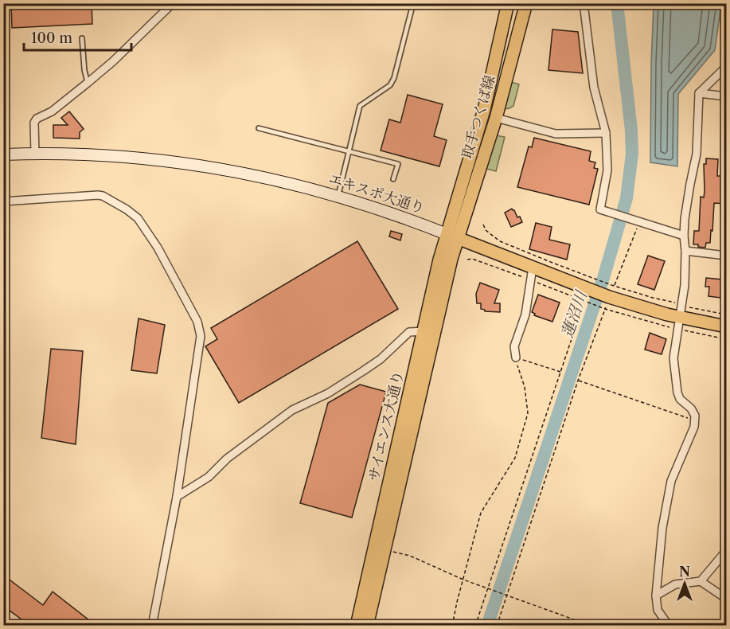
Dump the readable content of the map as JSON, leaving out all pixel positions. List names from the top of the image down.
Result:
{
  "streets": {
    "main road": ["取手つくば線", "エキスポ大通り", "サイエンス大通り"]
  },
  "crossings": [
    ["取手つくば線", "エキスポ大通り"],
    ["取手つくば線", "サイエンス大通り"],
    ["エキスポ大通り", "サイエンス大通り"]
  ],
  "water": ["蓮沼川"],
  "scale_bar": "100 m",
  "north": "top"
}
